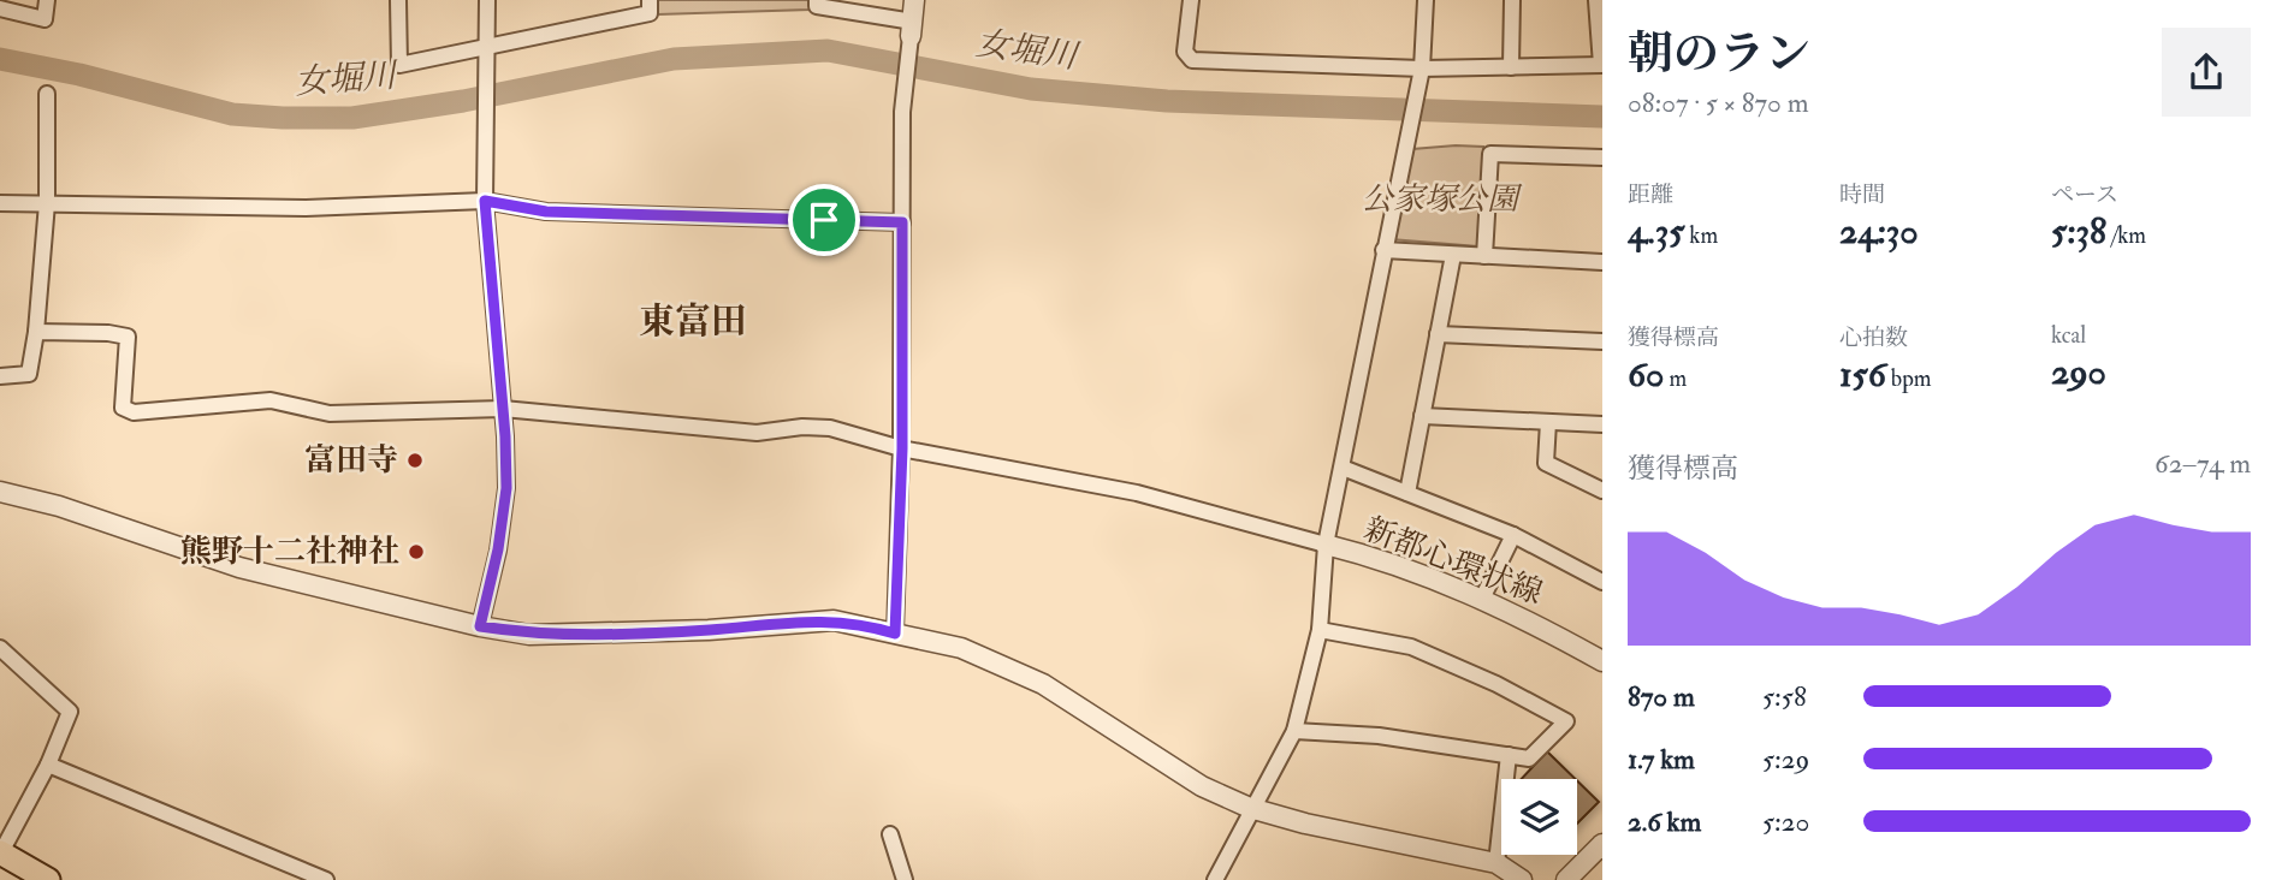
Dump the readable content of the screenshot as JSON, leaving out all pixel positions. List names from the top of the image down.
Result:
{
  "streets": {
    "street": ["新都心環状線"]
  },
  "districts": ["東富田"],
  "water": ["女堀川"],
  "parks": ["公家塚公園"],
  "places": ["富田寺", "熊野十二社神社"],
  "page": {
    "heading": ["朝のラン", "08:07 · 5 × 870 m"],
    "stats": [
      ["距離", "4.35 km"],
      ["時間", "24:30"],
      ["ペース", "5:38 /km"],
      ["獲得標高", "60 m"],
      ["心拍数", "156 bpm"],
      ["kcal", "290"]
    ],
    "chart": ["獲得標高", "62–74 m"],
    "list": [
      {
        "name": "870 m",
        "note": "5:58"
      },
      {
        "name": "1.7 km",
        "note": "5:29"
      },
      {
        "name": "2.6 km",
        "note": "5:20"
      }
    ]
  }
}
